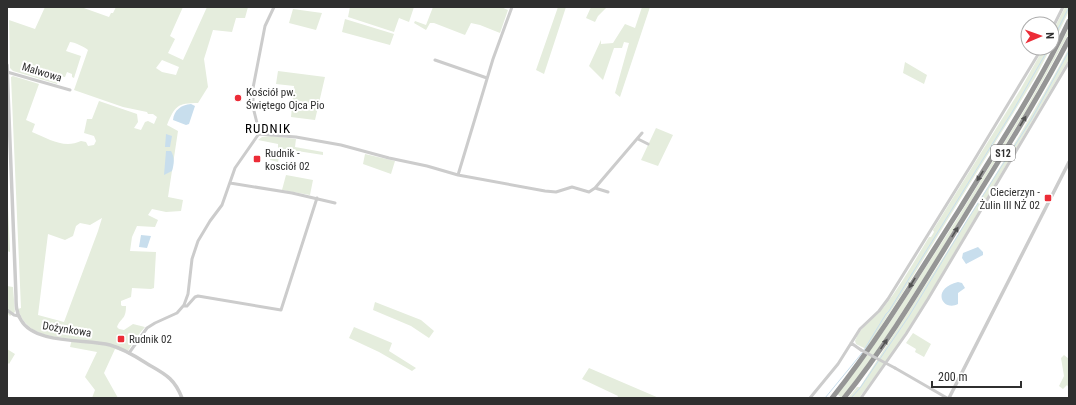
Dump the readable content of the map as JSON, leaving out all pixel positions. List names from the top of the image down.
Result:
{
  "streets": {
    "highway": ["S12"],
    "street": ["Malwowa", "Dożynkowa"]
  },
  "districts": ["RUDNIK"],
  "places": {
    "other": ["Kościół pw. Świętego Ojca Pio"],
    "transit": ["Rudnik - kosciół 02", "Ciecierzyn - Żulin III NŻ 02", "Rudnik 02"]
  },
  "scale_bar": "200 m",
  "north": "right"
}
